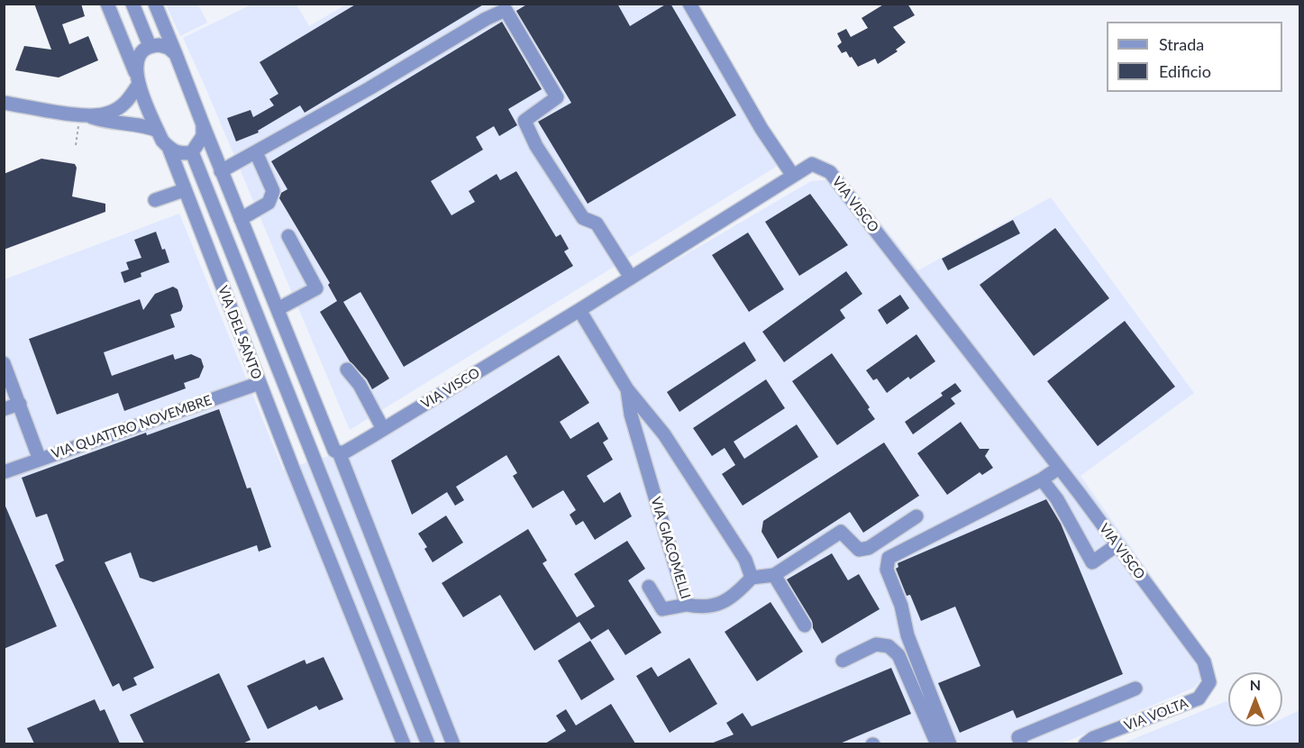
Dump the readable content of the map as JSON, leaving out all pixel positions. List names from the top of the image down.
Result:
{
  "streets": {
    "street": [
      "VIA VISCO",
      "VIA DEL SANTO",
      "VIA QUATTRO NOVEMBRE",
      "VIA GIACOMELLI",
      "VIA VOLTA"
    ]
  },
  "crossings": [
    ["VIA VISCO", "VIA GIACOMELLI"],
    ["VIA VISCO", "VIA VOLTA"],
    ["VIA DEL SANTO", "VIA QUATTRO NOVEMBRE"]
  ],
  "legend": ["Strada", "Edificio"],
  "north": "top"
}
